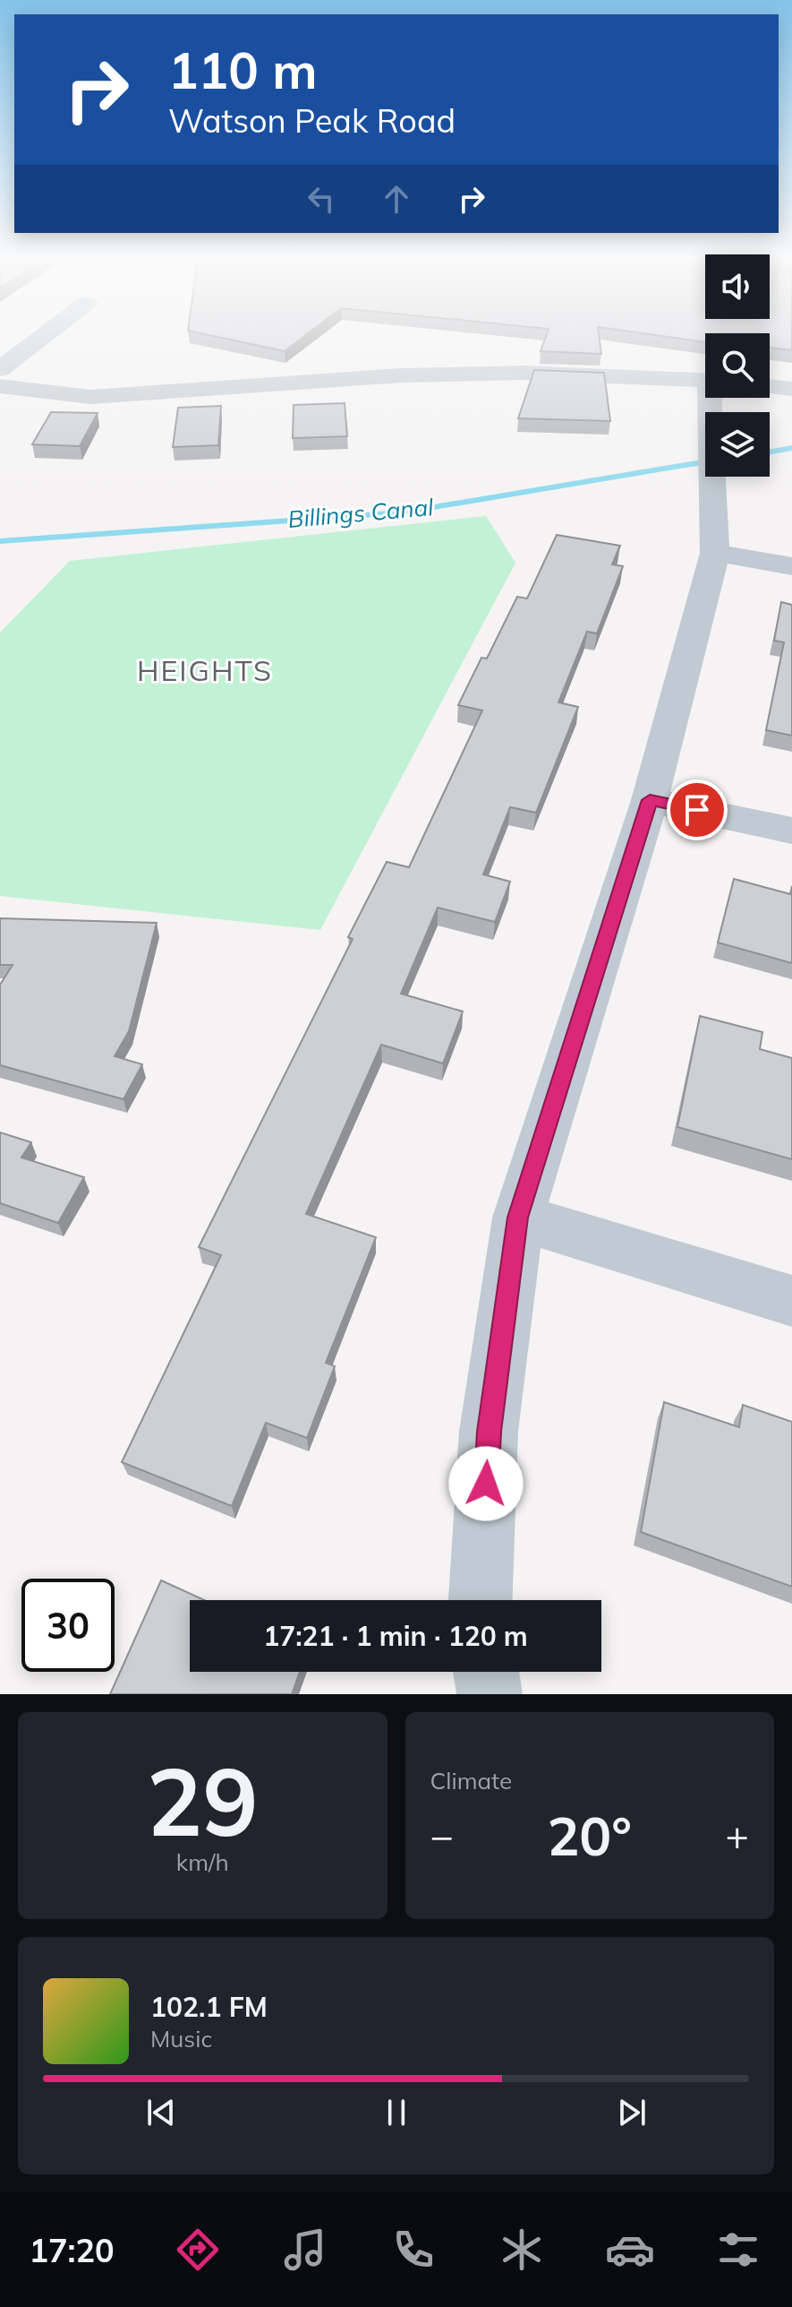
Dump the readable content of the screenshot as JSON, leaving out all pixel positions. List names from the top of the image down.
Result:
{
  "districts": ["HEIGHTS"],
  "water": ["Billings Canal"],
  "page": {
    "turn": ["110 m", "Watson Peak Road"],
    "limit": "30",
    "trip": "17:21 · 1 min · 120 m",
    "tile": [
      ["29", "km/h"],
      "Climate"
    ],
    "heat": ["−", "20°", "+"],
    "song": ["102.1 FM", "Music"],
    "tabs": "17:20"
  }
}
